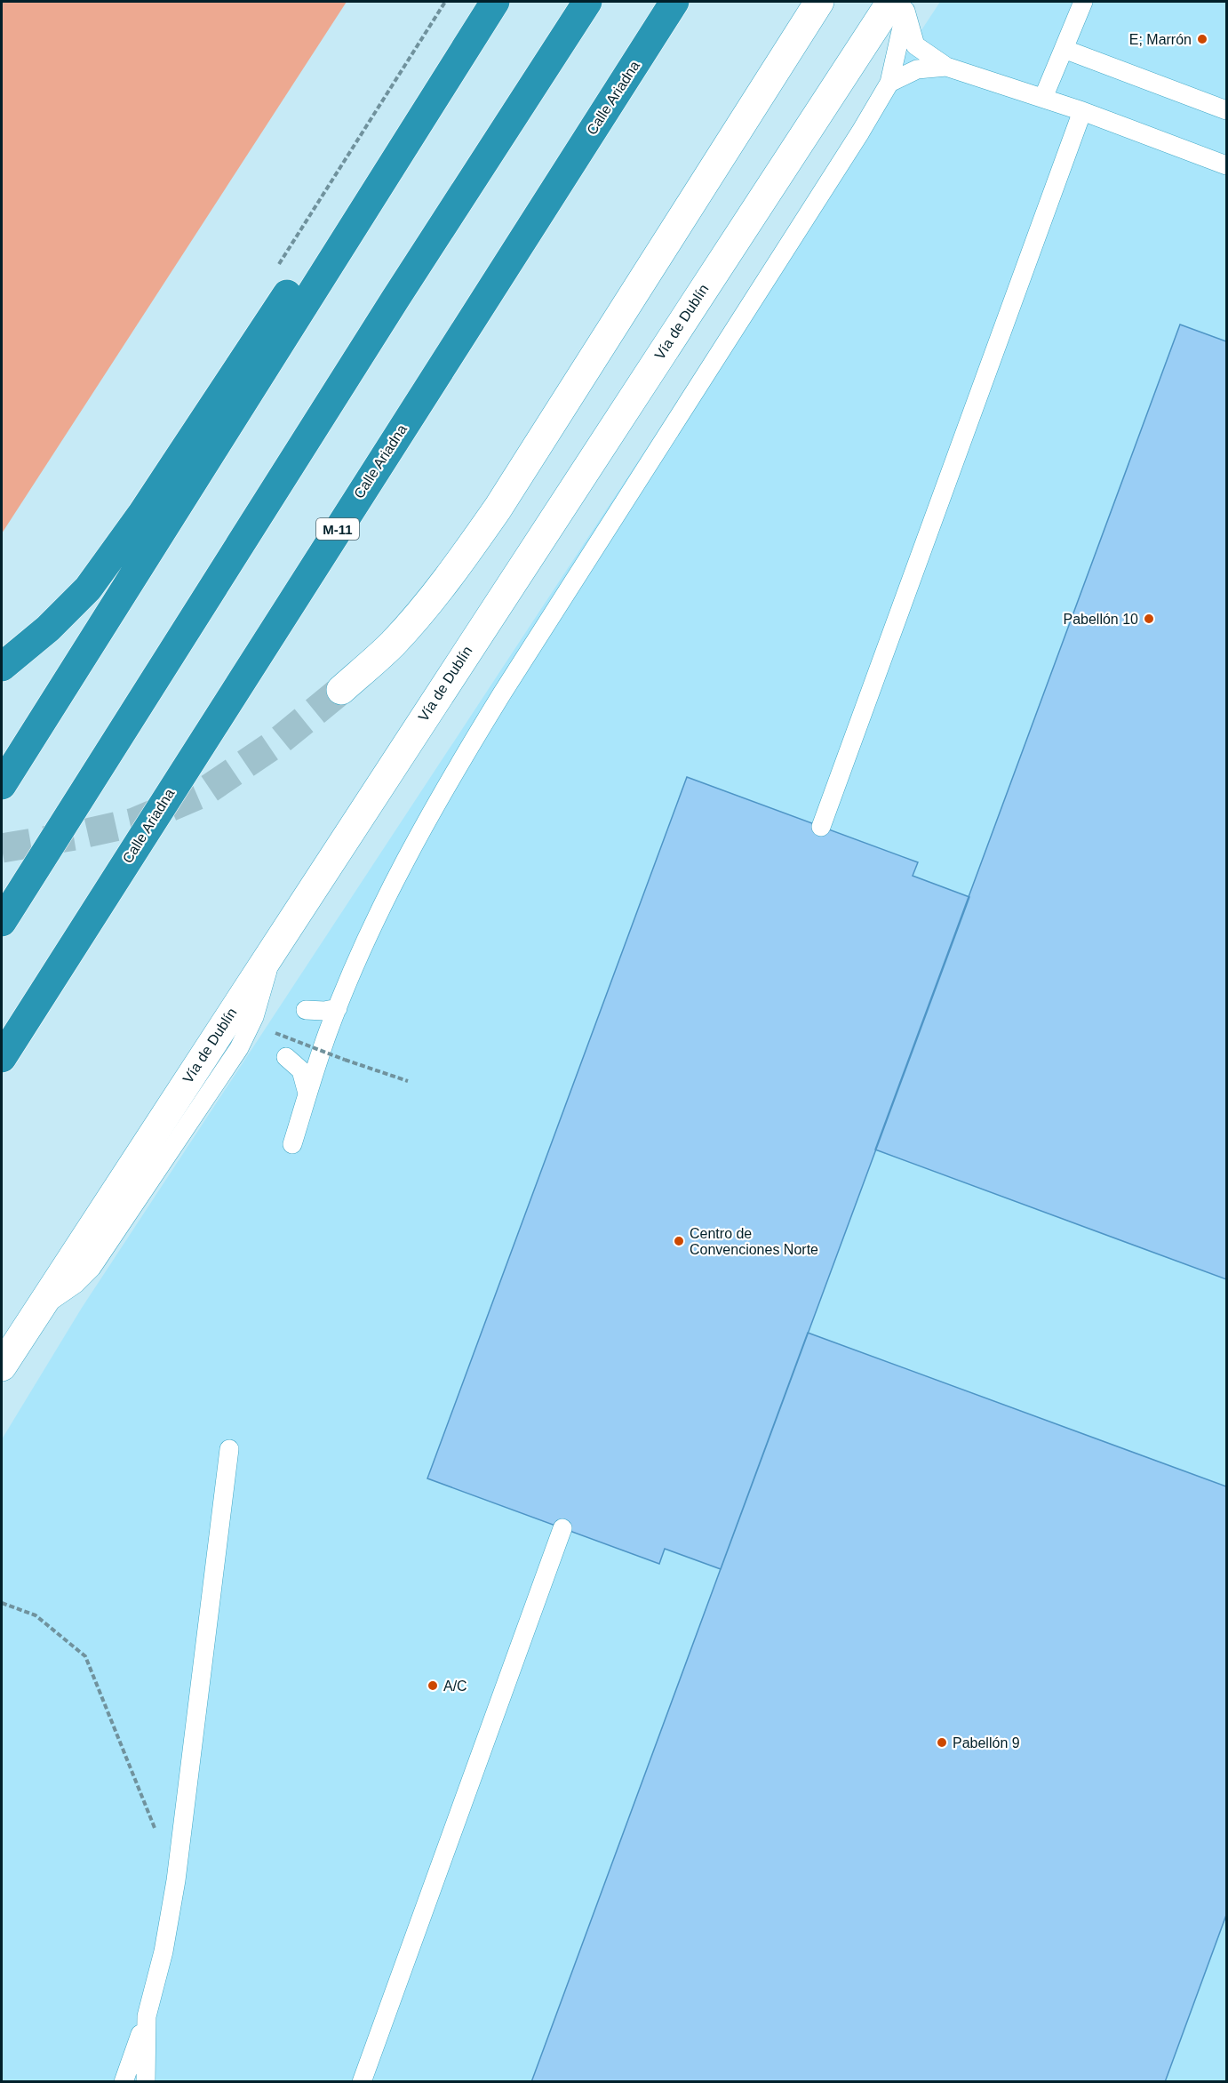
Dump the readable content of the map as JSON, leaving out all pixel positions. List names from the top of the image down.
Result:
{
  "streets": {
    "highway": ["Calle Ariadna", "M-11"],
    "street": ["Vía de Dublín"]
  },
  "places": [
    "E; Marrón",
    "Pabellón 10",
    "Centro de Convenciones Norte",
    "A/C",
    "Pabellón 9"
  ]
}
